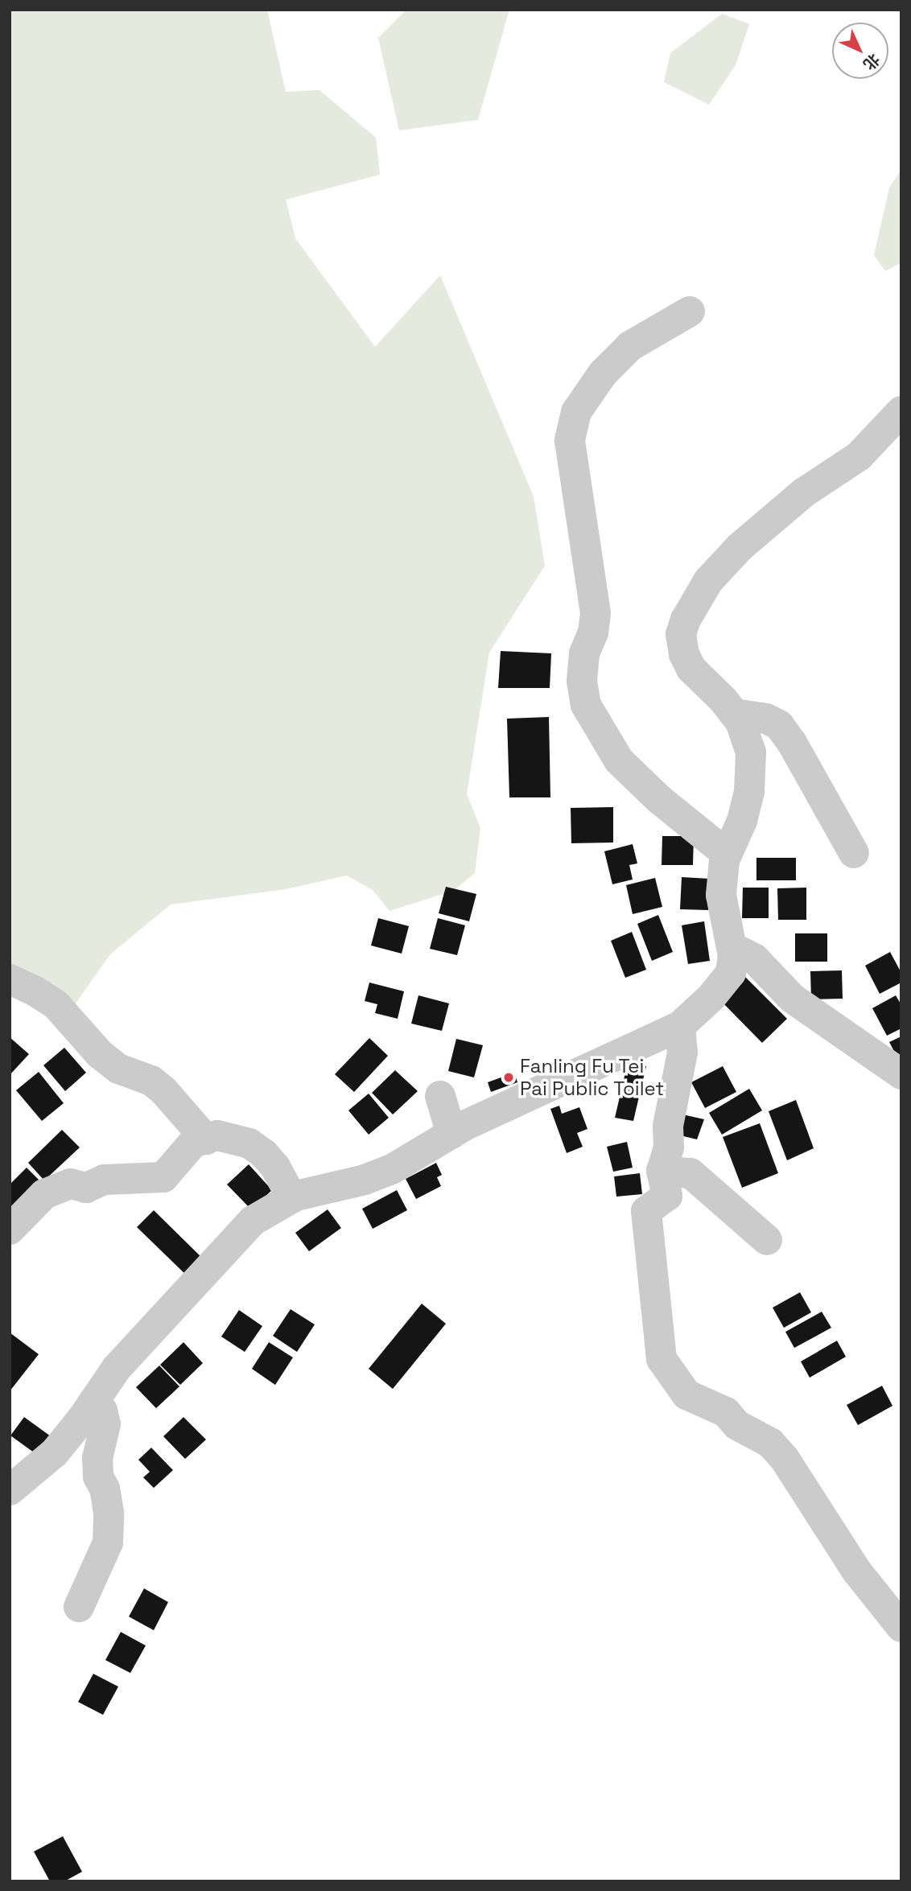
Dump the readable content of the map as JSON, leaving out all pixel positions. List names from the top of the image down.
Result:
{
  "places": ["Fanling Fu Tei Pai Public Toilet"],
  "north": "bottom right"
}
